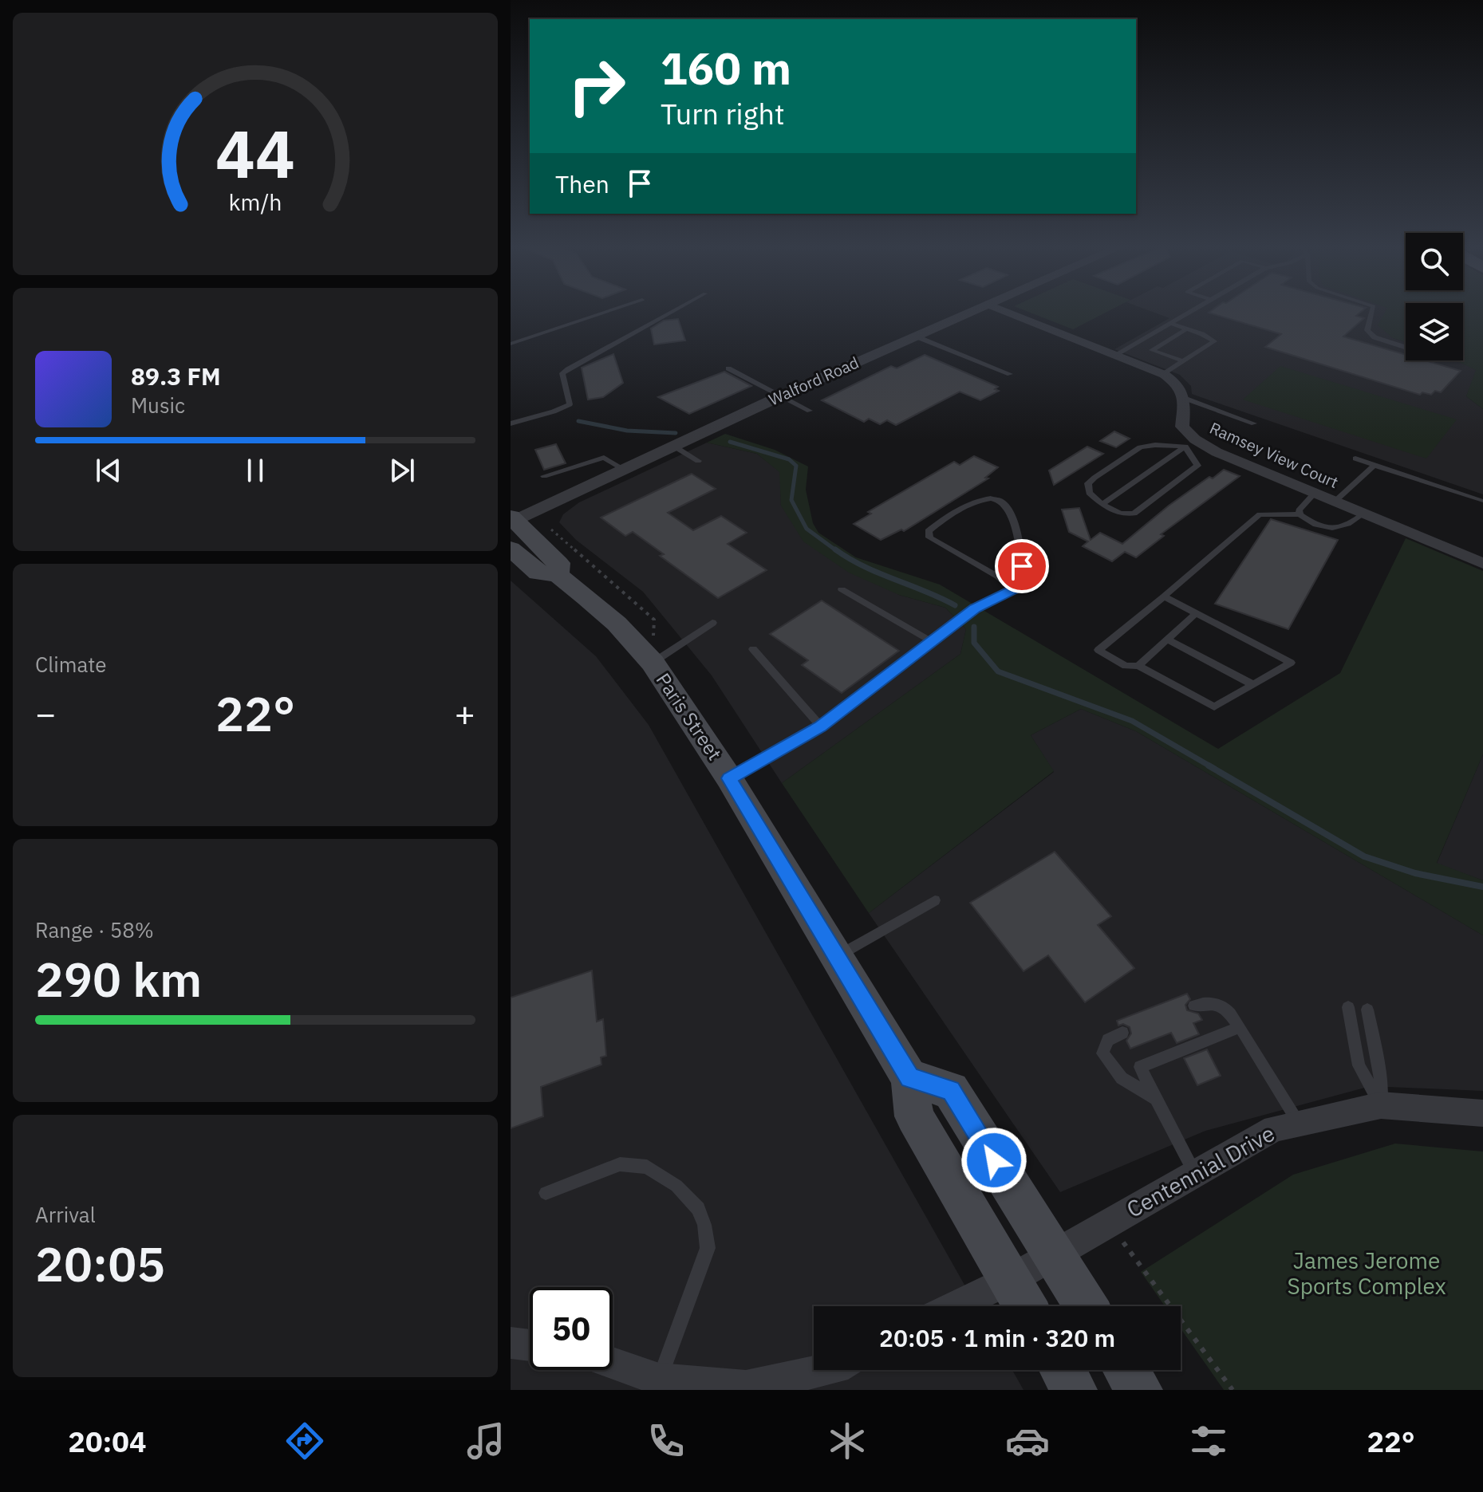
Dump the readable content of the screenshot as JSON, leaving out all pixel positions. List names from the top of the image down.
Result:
{
  "streets": {
    "main road": ["Paris Street"],
    "street": ["Walford Road", "Ramsey View Court", "Centennial Drive"]
  },
  "crossings": [
    ["Walford Road", "Paris Street"],
    ["Paris Street", "Centennial Drive"]
  ],
  "parks": ["James Jerome Sports Complex"],
  "page": {
    "turn": ["160 m", "Turn right"],
    "then": "Then",
    "song": ["89.3 FM", "Music"],
    "tile": [
      "Climate",
      ["Range · 58%", "290 km"],
      ["Arrival", "20:05"]
    ],
    "heat": ["−", "22°", "+"],
    "limit": "50",
    "trip": "20:05 · 1 min · 320 m",
    "tabs": ["20:04", "22°"],
    "gauge": ["44", "km/h"]
  }
}
